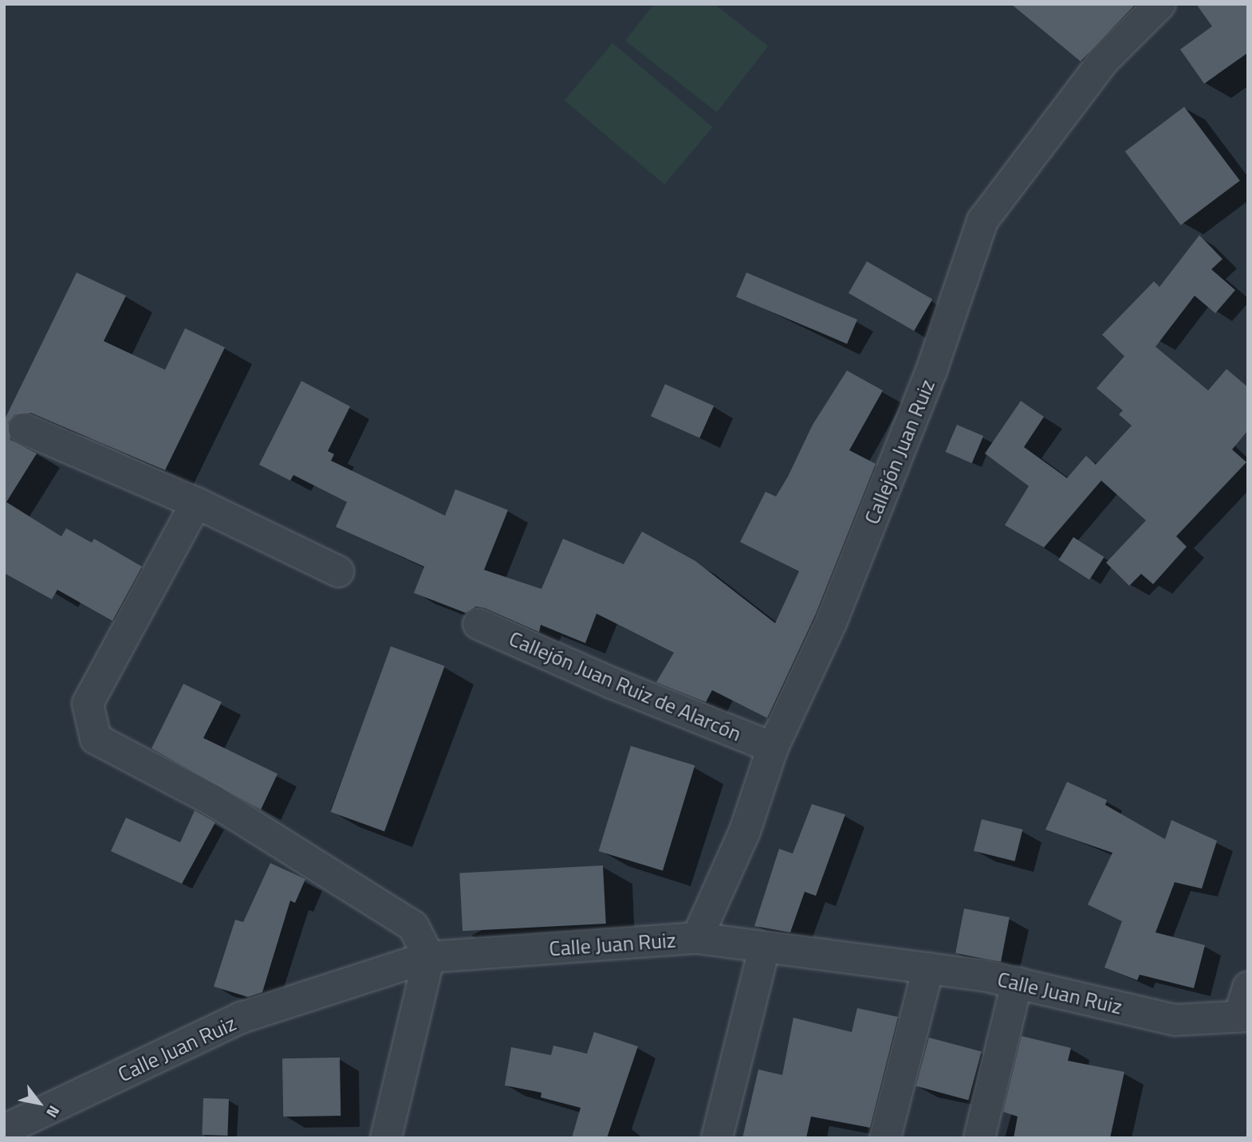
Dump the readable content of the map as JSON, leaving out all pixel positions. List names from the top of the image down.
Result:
{
  "streets": {
    "street": ["Callejón Juan Ruiz", "Callejón Juan Ruiz de Alarcón", "Calle Juan Ruiz"]
  },
  "crossings": [
    ["Callejón Juan Ruiz", "Callejón Juan Ruiz de Alarcón"],
    ["Callejón Juan Ruiz", "Calle Juan Ruiz"]
  ],
  "north": "bottom right"
}
